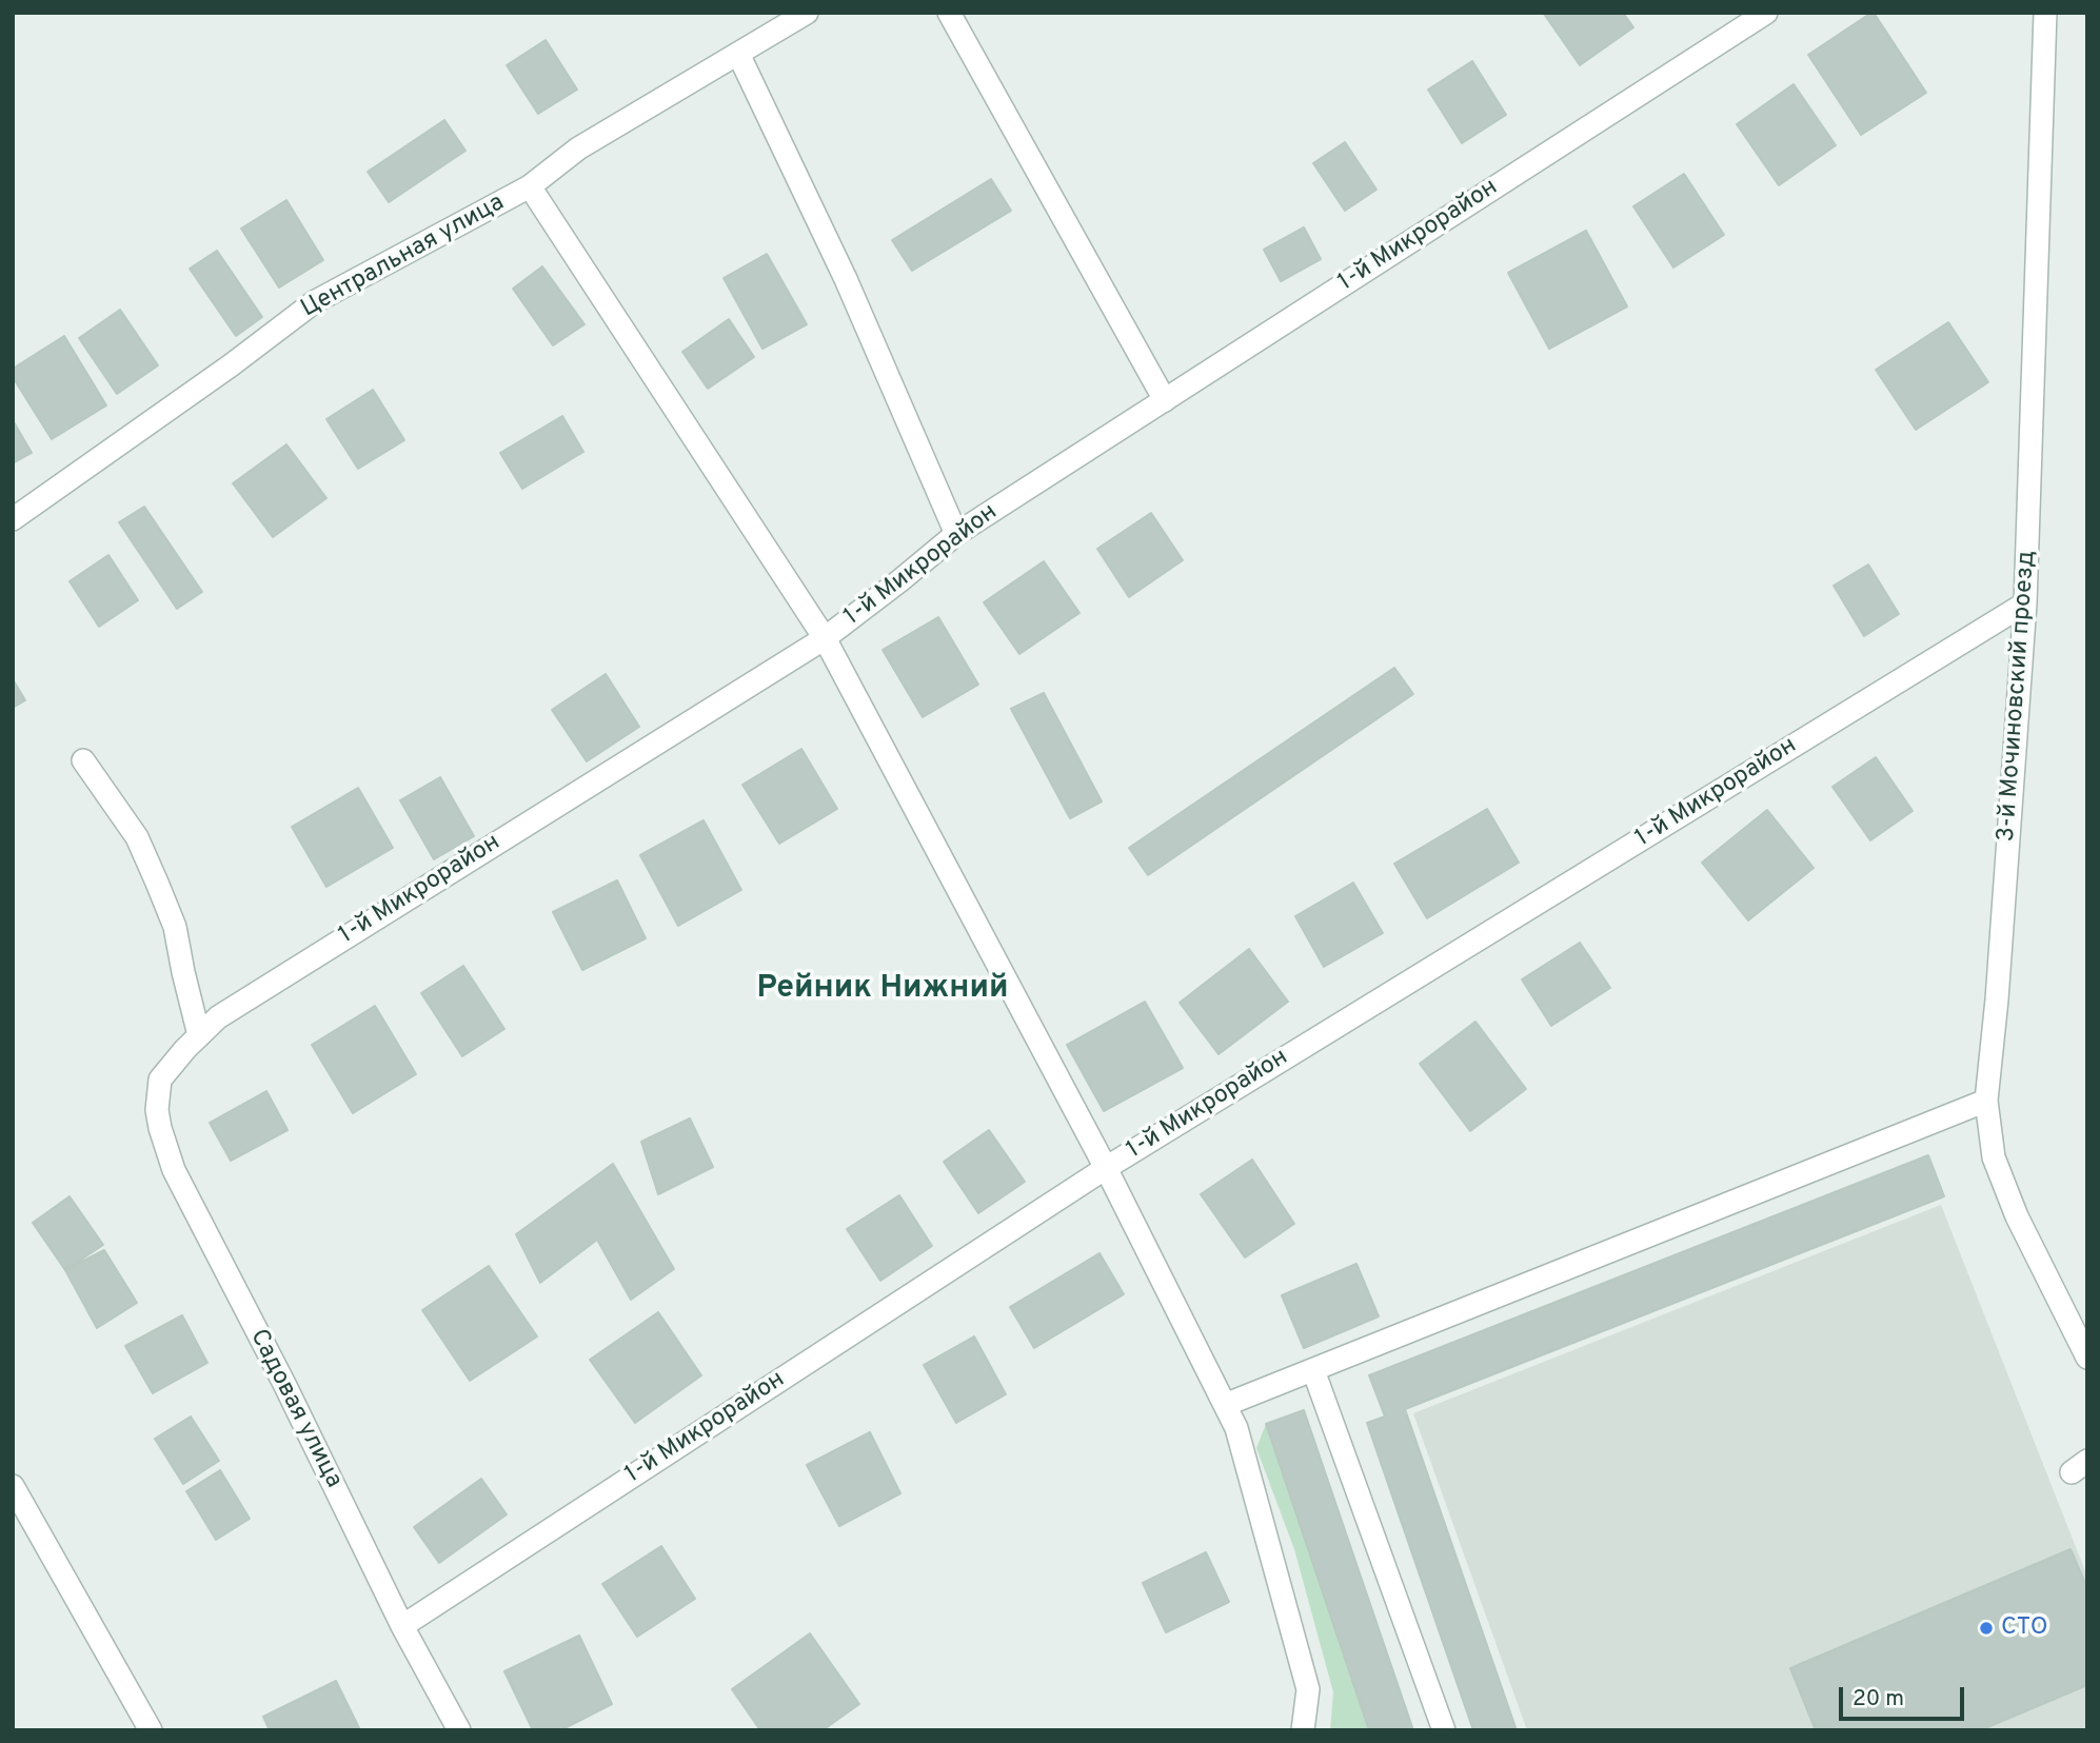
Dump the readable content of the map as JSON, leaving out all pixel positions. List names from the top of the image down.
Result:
{
  "streets": {
    "street": [
      "1-й Микрорайон",
      "Центральная улица",
      "3-й Мочиновский проезд",
      "Садовая улица"
    ]
  },
  "crossings": [
    ["1-й Микрорайон", "3-й Мочиновский проезд"],
    ["1-й Микрорайон", "Садовая улица"]
  ],
  "districts": ["Рейник Нижний"],
  "places": ["СТО"],
  "scale_bar": "20 m"
}
